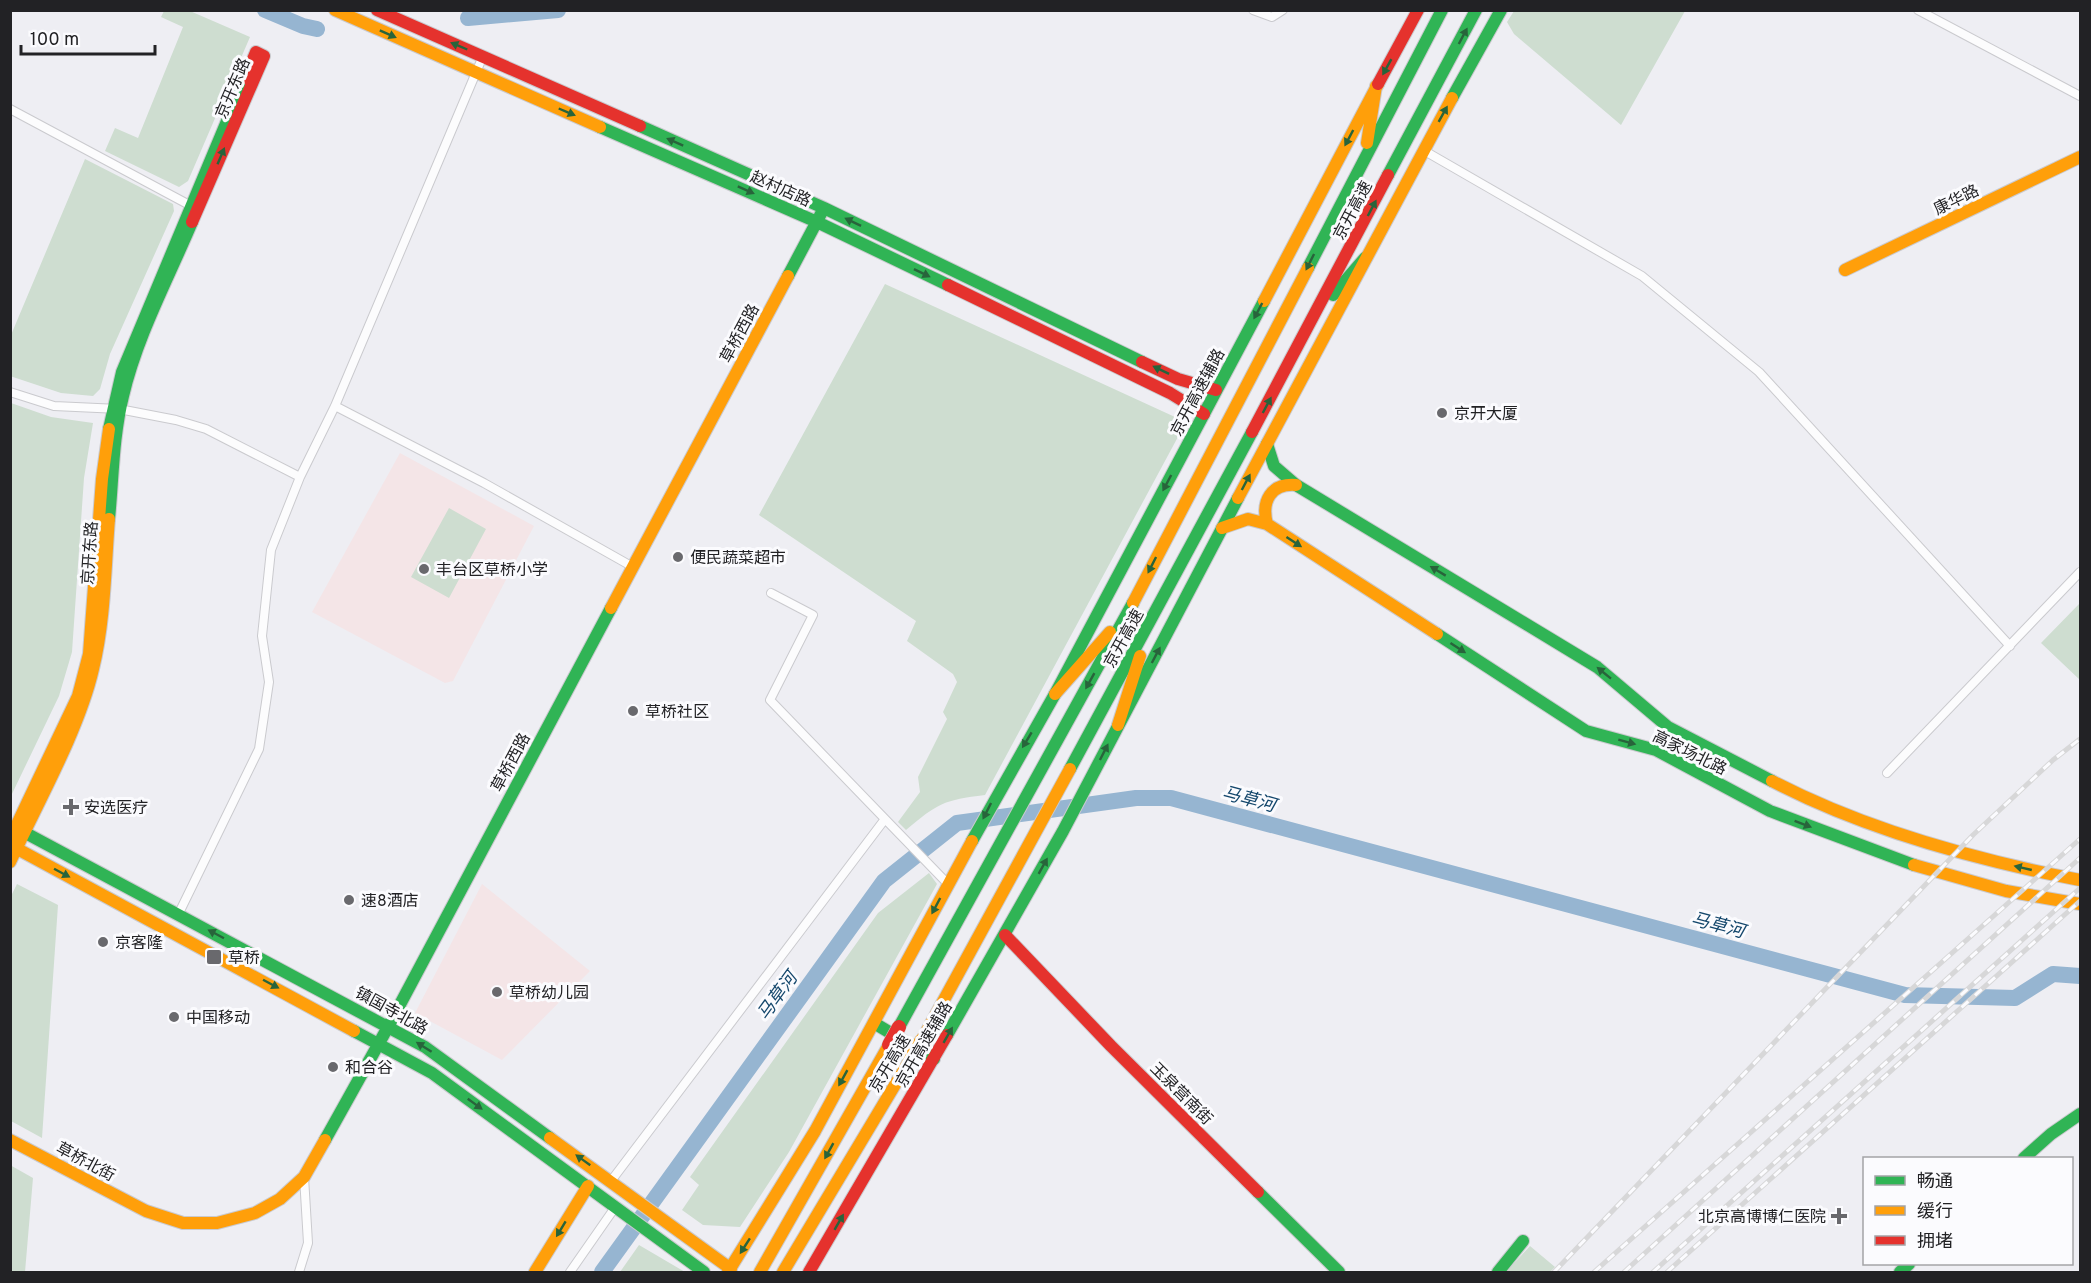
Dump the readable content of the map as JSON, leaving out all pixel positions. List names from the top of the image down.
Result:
{
  "streets": {
    "main road": [
      "京开东路",
      "赵村店路",
      "康华路",
      "京开高速",
      "草桥西路",
      "京开高速辅路",
      "高家场北路",
      "镇国寺北路",
      "玉泉营南街",
      "草桥北街"
    ]
  },
  "crossings": [
    ["京开东路", "镇国寺北路"],
    ["赵村店路", "草桥西路"],
    ["赵村店路", "京开高速辅路"],
    ["草桥西路", "镇国寺北路"],
    ["草桥西路", "草桥北街"],
    ["京开高速辅路", "玉泉营南街"]
  ],
  "water": ["马草河"],
  "places": {
    "other": [
      "京开大厦",
      "便民蔬菜超市",
      "丰台区草桥小学",
      "草桥社区",
      "速8酒店",
      "京客隆",
      "草桥幼儿园",
      "中国移动",
      "和合谷"
    ],
    "health": ["安选医疗", "北京高博博仁医院"],
    "transit": ["草桥"]
  },
  "legend": ["畅通", "缓行", "拥堵"],
  "scale_bar": "100 m"
}
